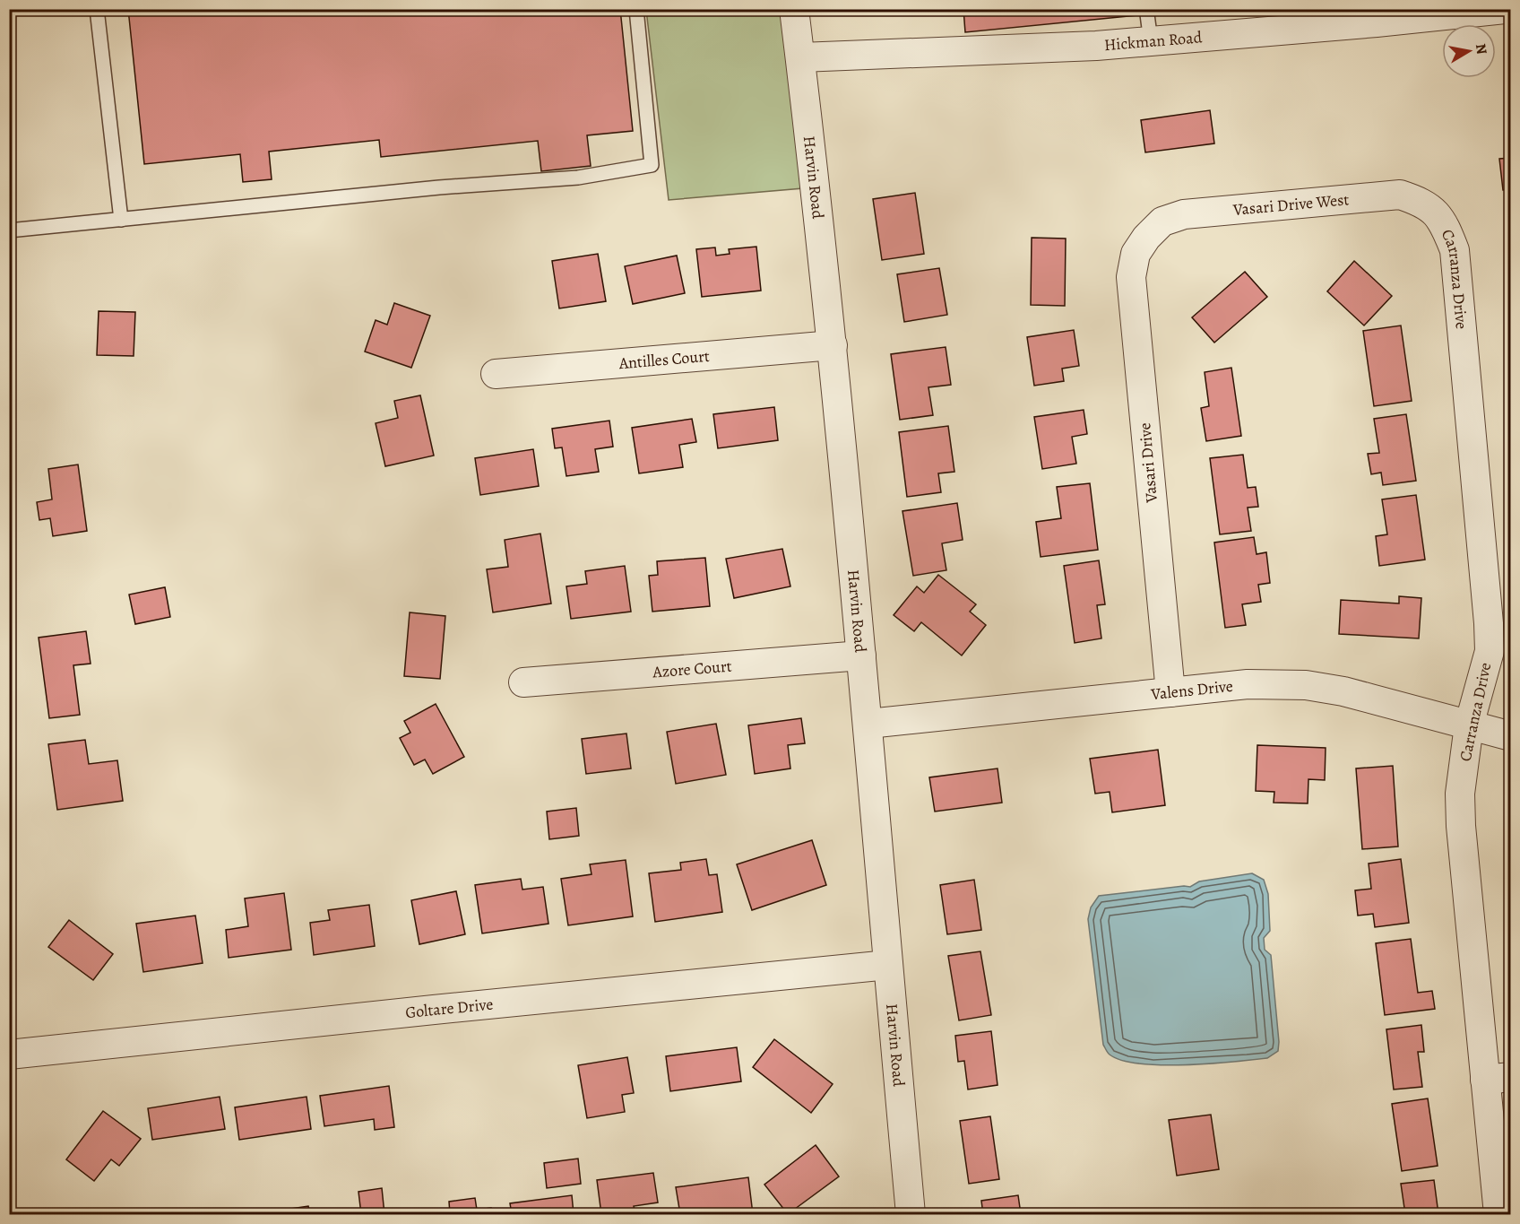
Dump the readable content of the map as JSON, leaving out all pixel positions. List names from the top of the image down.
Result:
{
  "streets": {
    "street": [
      "Hickman Road",
      "Harvin Road",
      "Vasari Drive West",
      "Carranza Drive",
      "Antilles Court",
      "Vasari Drive",
      "Azore Court",
      "Valens Drive",
      "Goltare Drive"
    ]
  },
  "crossings": [
    ["Hickman Road", "Harvin Road"],
    ["Harvin Road", "Antilles Court"],
    ["Harvin Road", "Azore Court"],
    ["Harvin Road", "Valens Drive"],
    ["Harvin Road", "Goltare Drive"],
    ["Vasari Drive West", "Carranza Drive"],
    ["Vasari Drive West", "Vasari Drive"],
    ["Carranza Drive", "Valens Drive"],
    ["Vasari Drive", "Valens Drive"]
  ],
  "north": "right"
}
